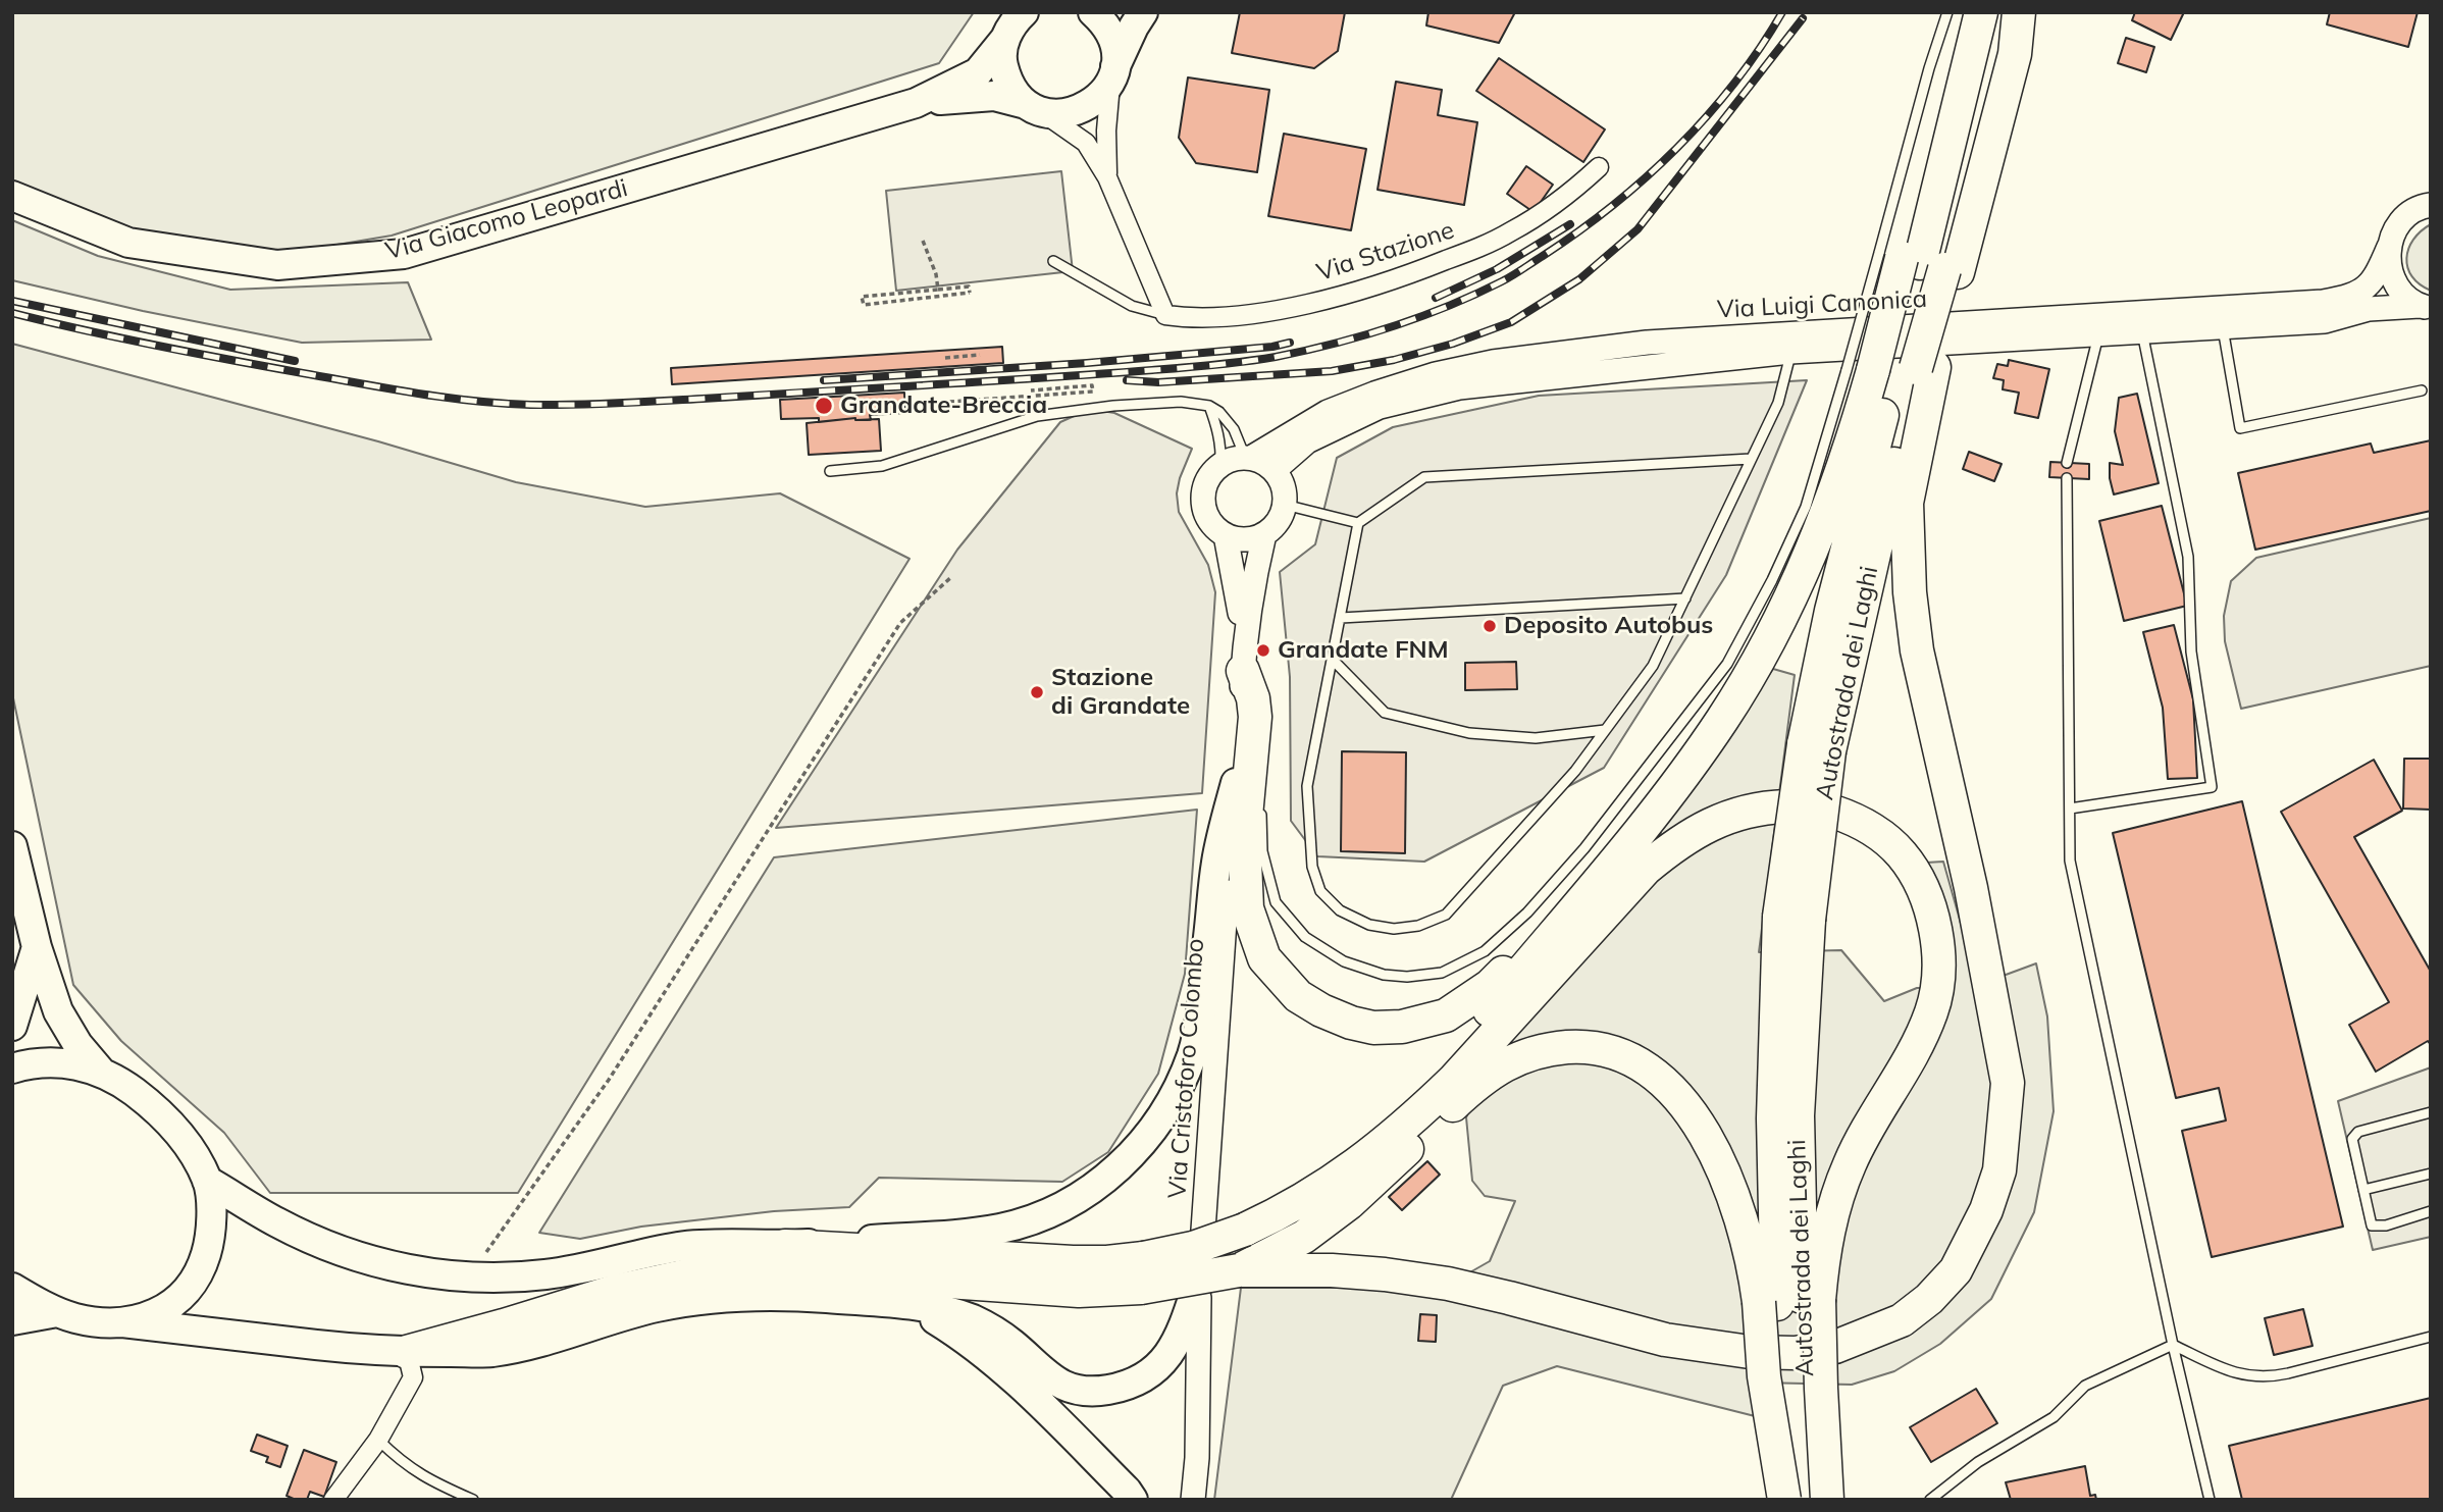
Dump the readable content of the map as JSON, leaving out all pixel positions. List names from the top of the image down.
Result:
{
  "streets": {
    "highway": ["Autostrada dei Laghi"],
    "main road": ["Via Giacomo Leopardi"],
    "street": ["Via Stazione", "Via Luigi Canonica", "Via Cristoforo Colombo"]
  },
  "crossings": [
    ["Via Luigi Canonica", "Via Cristoforo Colombo"]
  ],
  "places": [
    "Grandate-Breccia",
    "Deposito Autobus",
    "Grandate FNM",
    "Stazione di Grandate"
  ]
}
